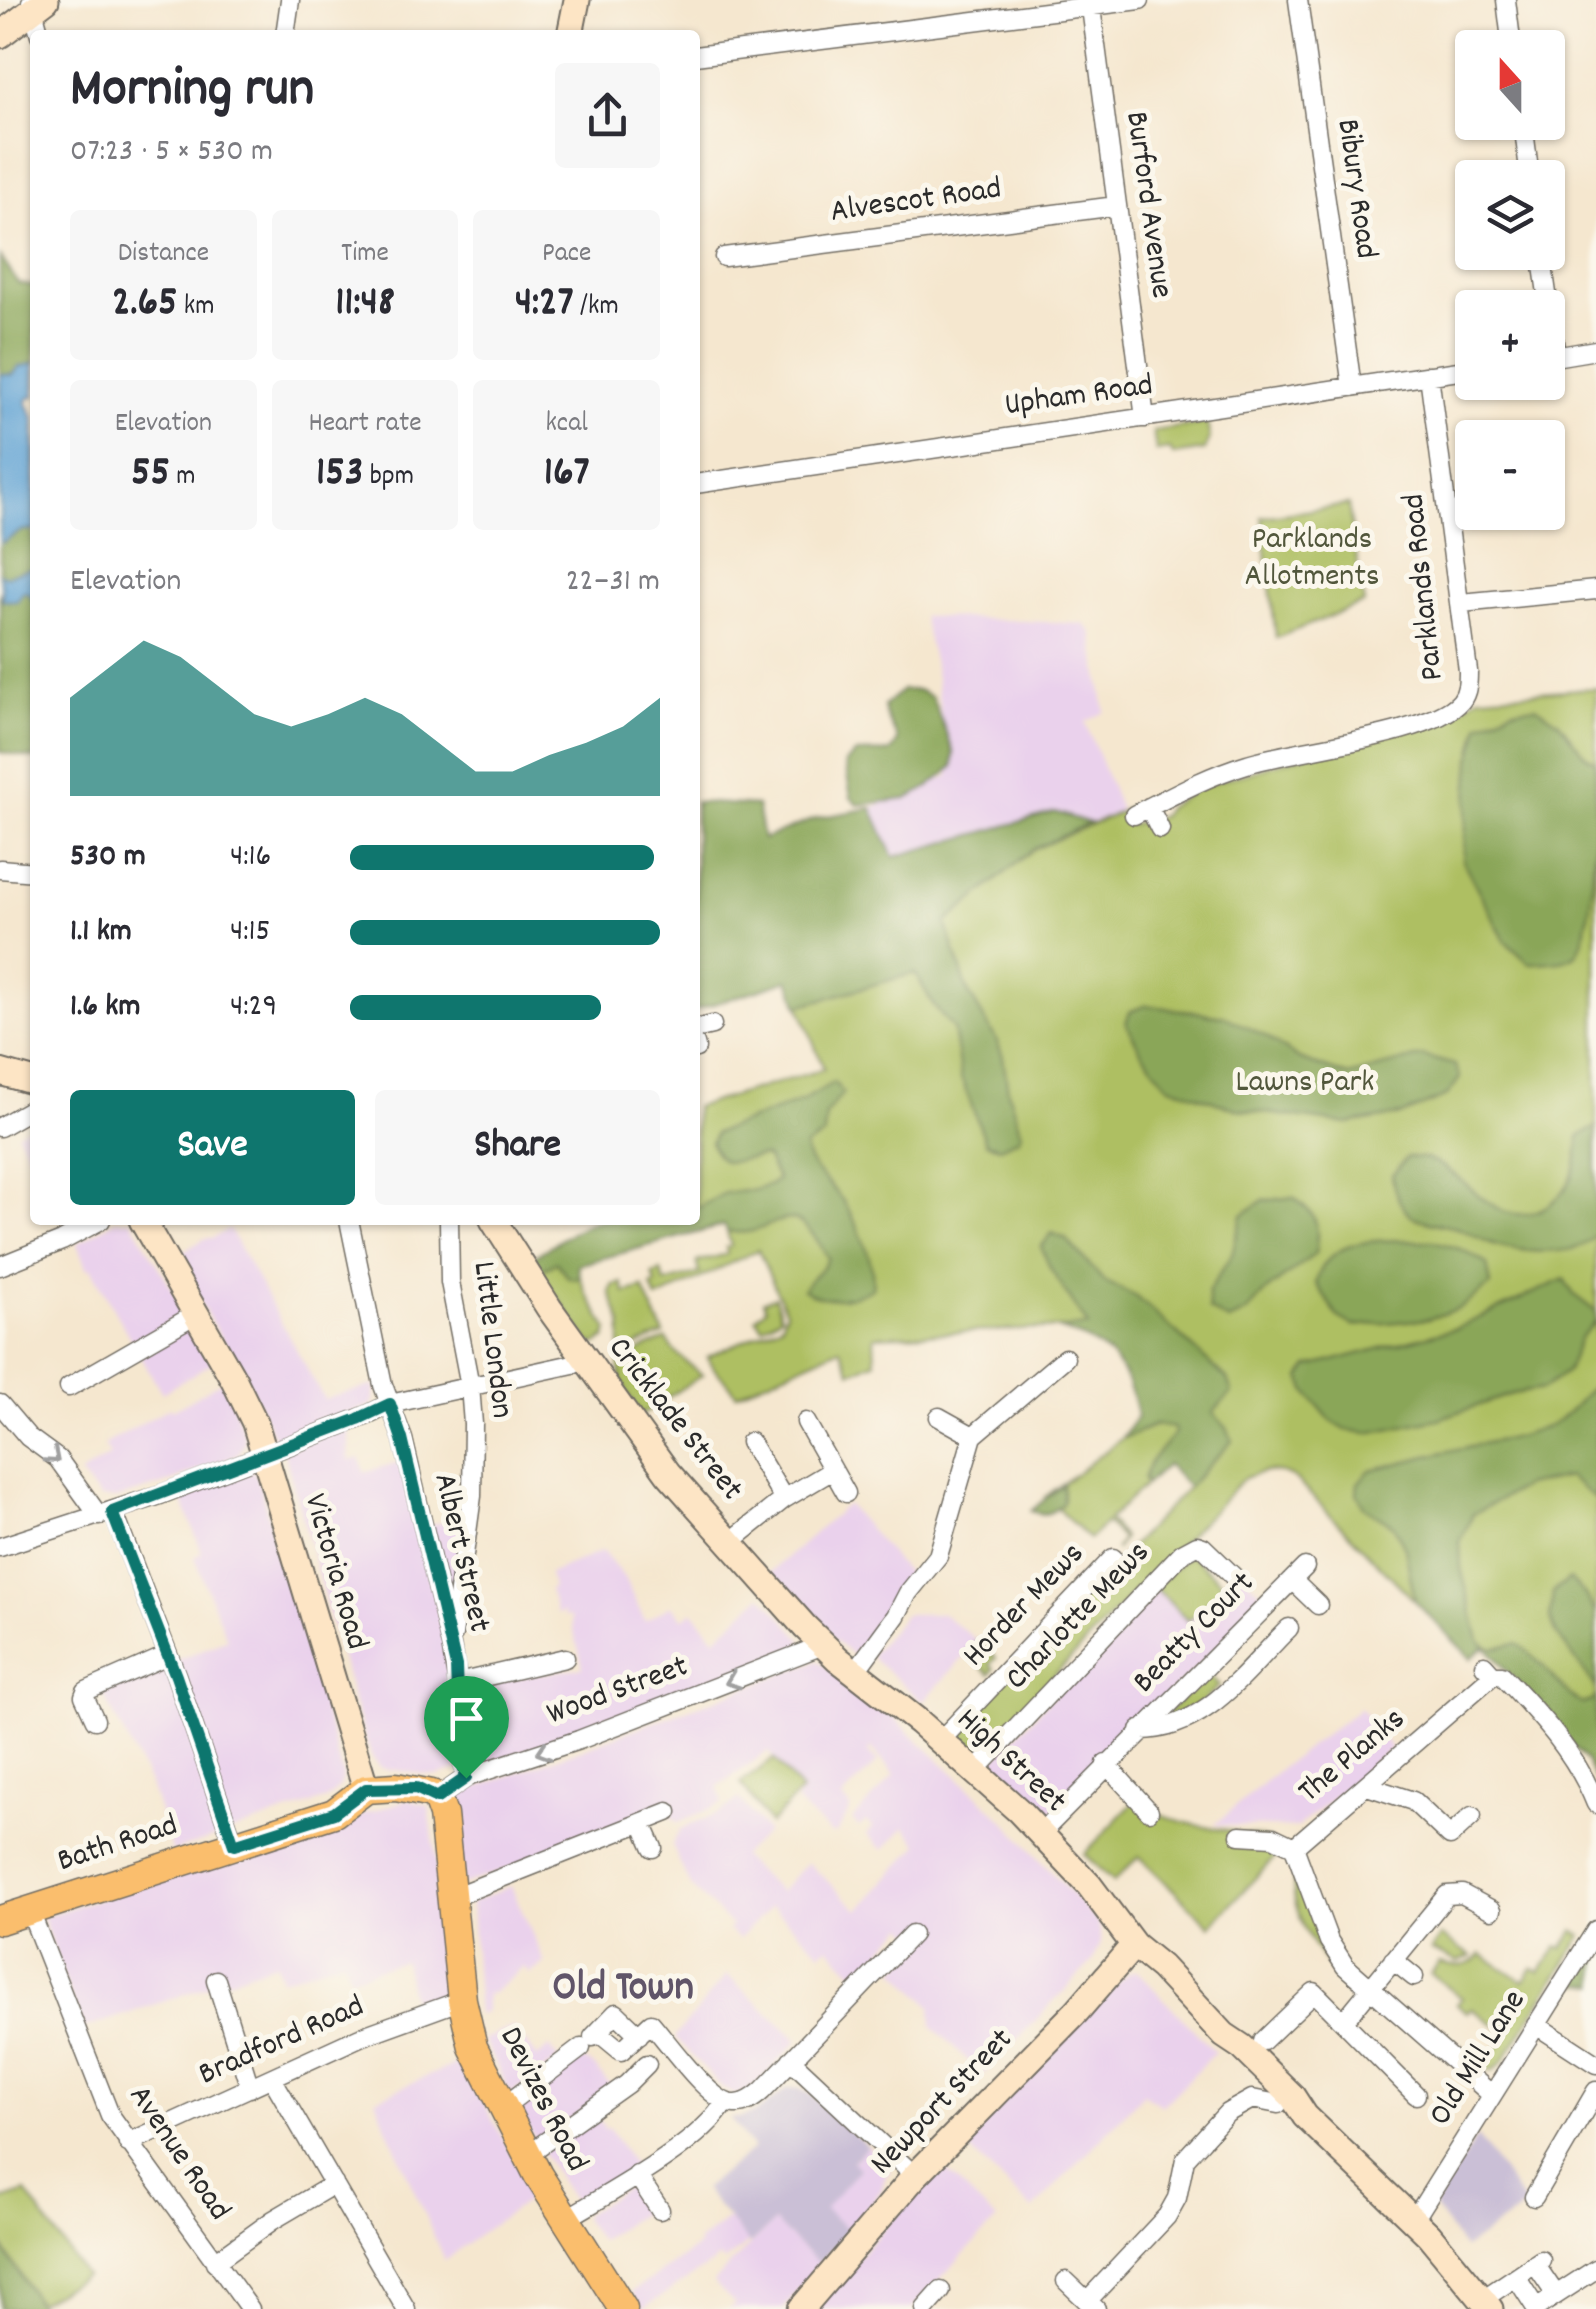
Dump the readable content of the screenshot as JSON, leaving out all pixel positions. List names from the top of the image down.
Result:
{
  "streets": {
    "main road": [
      "Cricklade Street",
      "Victoria Road",
      "High Street",
      "Bath Road",
      "Devizes Road",
      "Newport Street"
    ],
    "street": [
      "Bibury Road",
      "Alvescot Road",
      "Burford Avenue",
      "Upham Road",
      "Parklands Road",
      "Little London",
      "Albert Street",
      "Horder Mews",
      "Charlotte Mews",
      "Beatty Court",
      "Wood Street",
      "The Planks",
      "Bradford Road",
      "Old Mill Lane",
      "Avenue Road"
    ]
  },
  "crossings": [
    ["Bibury Road", "Upham Road"],
    ["Alvescot Road", "Burford Avenue"],
    ["Burford Avenue", "Upham Road"],
    ["Upham Road", "Parklands Road"],
    ["Little London", "Albert Street"],
    ["Cricklade Street", "Wood Street"],
    ["Cricklade Street", "High Street"],
    ["Albert Street", "Wood Street"],
    ["Victoria Road", "Bath Road"],
    ["Horder Mews", "High Street"],
    ["Charlotte Mews", "High Street"],
    ["Beatty Court", "High Street"],
    ["Wood Street", "High Street"],
    ["Wood Street", "Devizes Road"],
    ["High Street", "Newport Street"],
    ["Bath Road", "Avenue Road"],
    ["Bradford Road", "Devizes Road"],
    ["Bradford Road", "Avenue Road"]
  ],
  "districts": ["Old Town"],
  "parks": ["Parklands Allotments", "Lawns Park"],
  "north": "top",
  "page": {
    "map_buttons": ["+", "−"],
    "heading": ["Morning run", "07:23 · 5 × 530 m"],
    "stats": [
      ["Distance", "2.65 km"],
      ["Time", "11:48"],
      ["Pace", "4:27 /km"],
      ["Elevation", "55 m"],
      ["Heart rate", "153 bpm"],
      ["kcal", "167"]
    ],
    "chart": ["Elevation", "22–31 m"],
    "list": [
      {
        "name": "530 m",
        "note": "4:16"
      },
      {
        "name": "1.1 km",
        "note": "4:15"
      },
      {
        "name": "1.6 km",
        "note": "4:29"
      }
    ],
    "buttons": ["Save", "Share"]
  }
}
